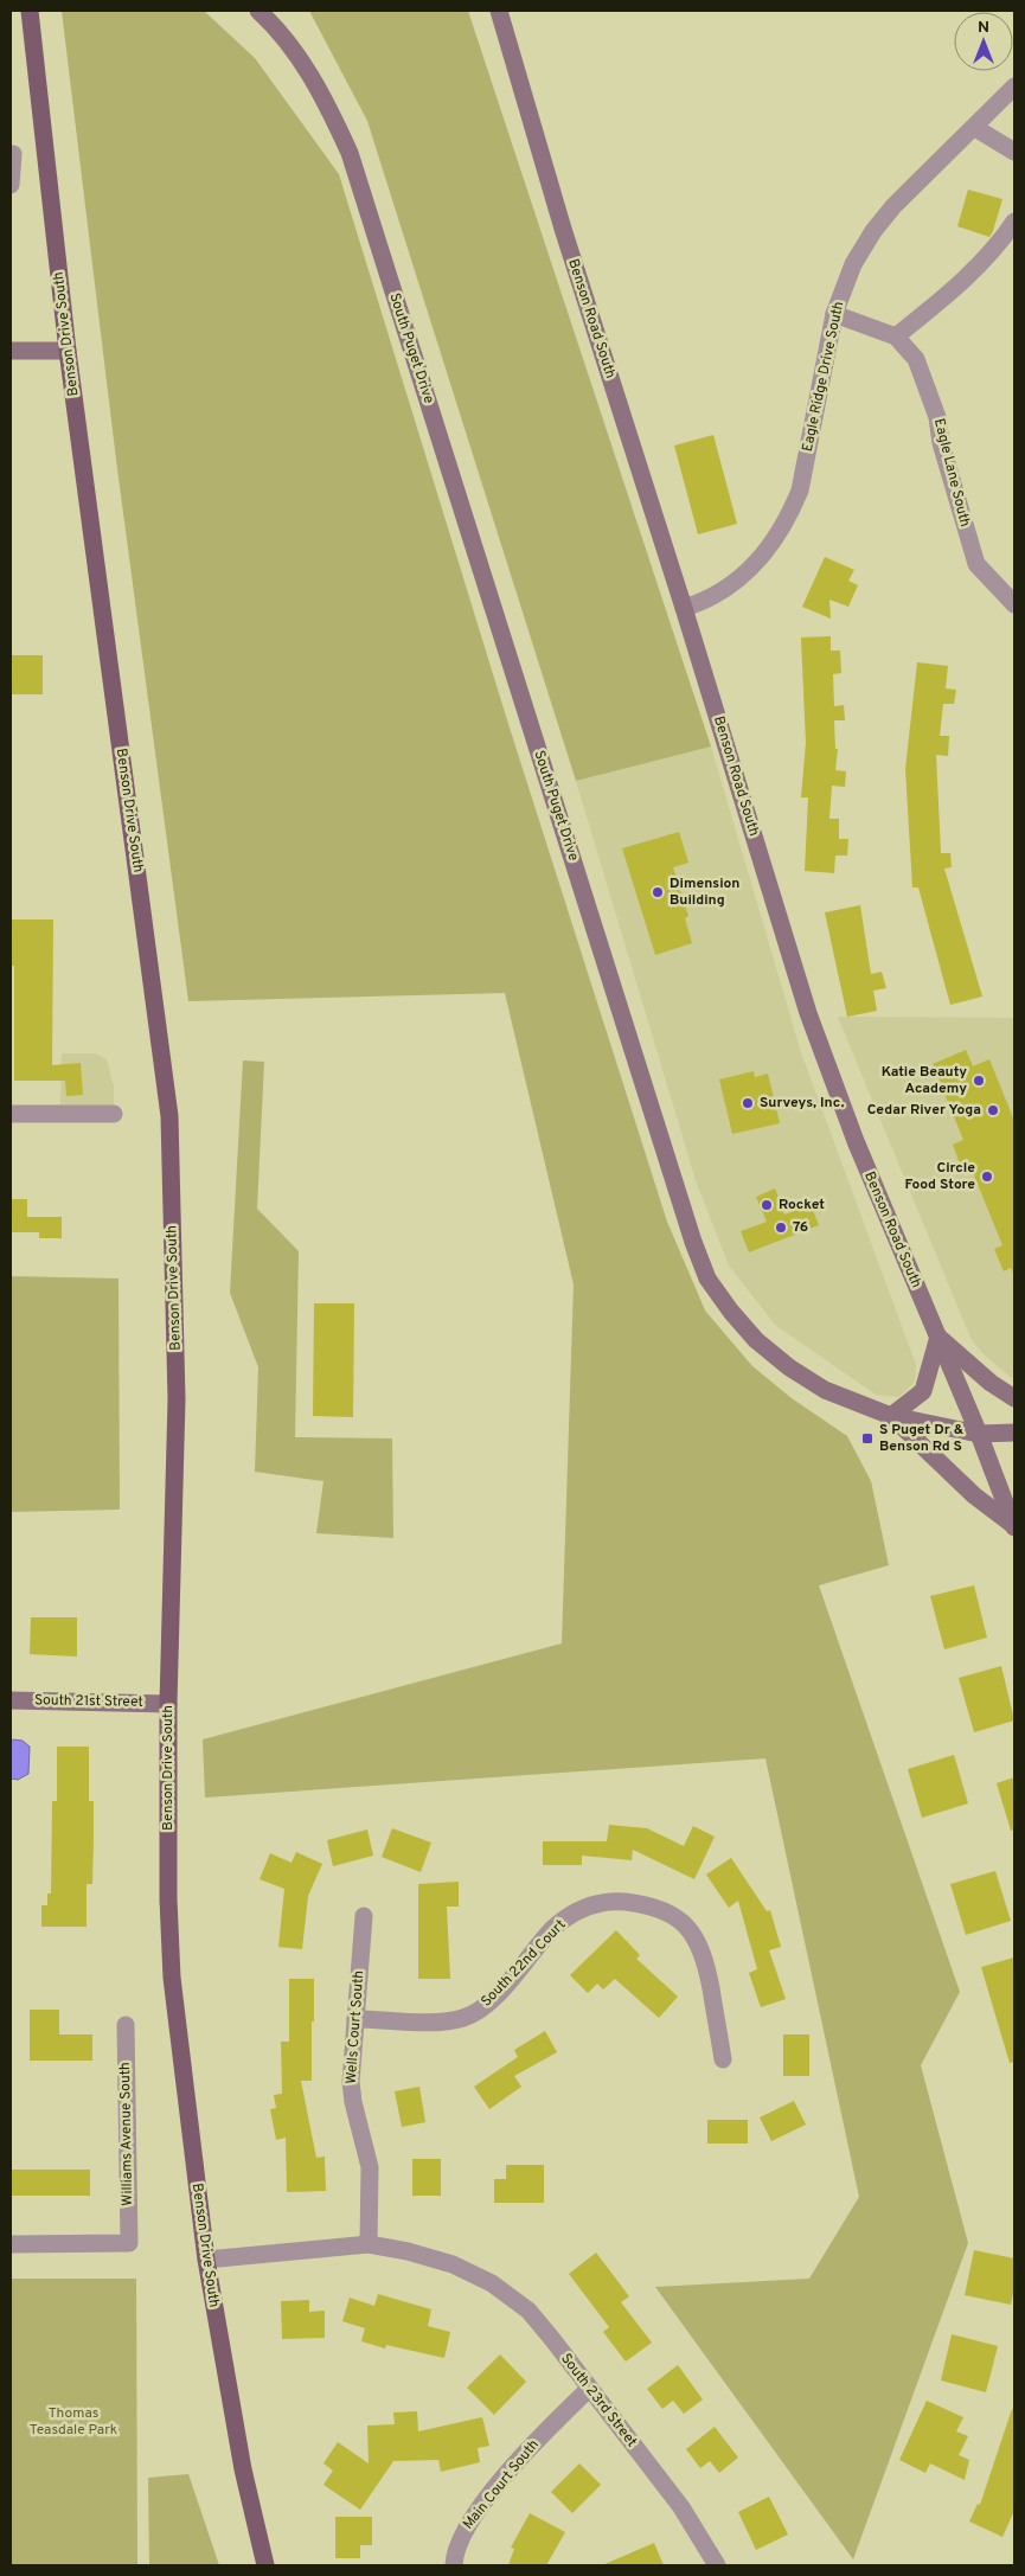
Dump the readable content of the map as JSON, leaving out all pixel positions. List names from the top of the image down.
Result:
{
  "streets": {
    "main road": ["Benson Drive South"],
    "street": [
      "Benson Road South",
      "South Puget Drive",
      "Eagle Ridge Drive South",
      "Eagle Lane South",
      "South 21st Street",
      "South 22nd Court",
      "Wells Court South",
      "Williams Avenue South",
      "South 23rd Street",
      "Main Court South"
    ]
  },
  "crossings": [
    ["Benson Road South", "South Puget Drive"],
    ["Benson Road South", "Eagle Ridge Drive South"],
    ["Benson Drive South", "South 21st Street"],
    ["Benson Drive South", "South 23rd Street"],
    ["Eagle Ridge Drive South", "Eagle Lane South"],
    ["South 22nd Court", "Wells Court South"],
    ["Wells Court South", "South 23rd Street"],
    ["South 23rd Street", "Main Court South"]
  ],
  "parks": ["Thomas Teasdale Park"],
  "places": {
    "other": [
      "Dimension Building",
      "Katie Beauty Academy",
      "Surveys, Inc.",
      "Cedar River Yoga",
      "Circle Food Store",
      "Rocket",
      "76"
    ],
    "transit": ["S Puget Dr & Benson Rd S"]
  },
  "north": "top"
}
